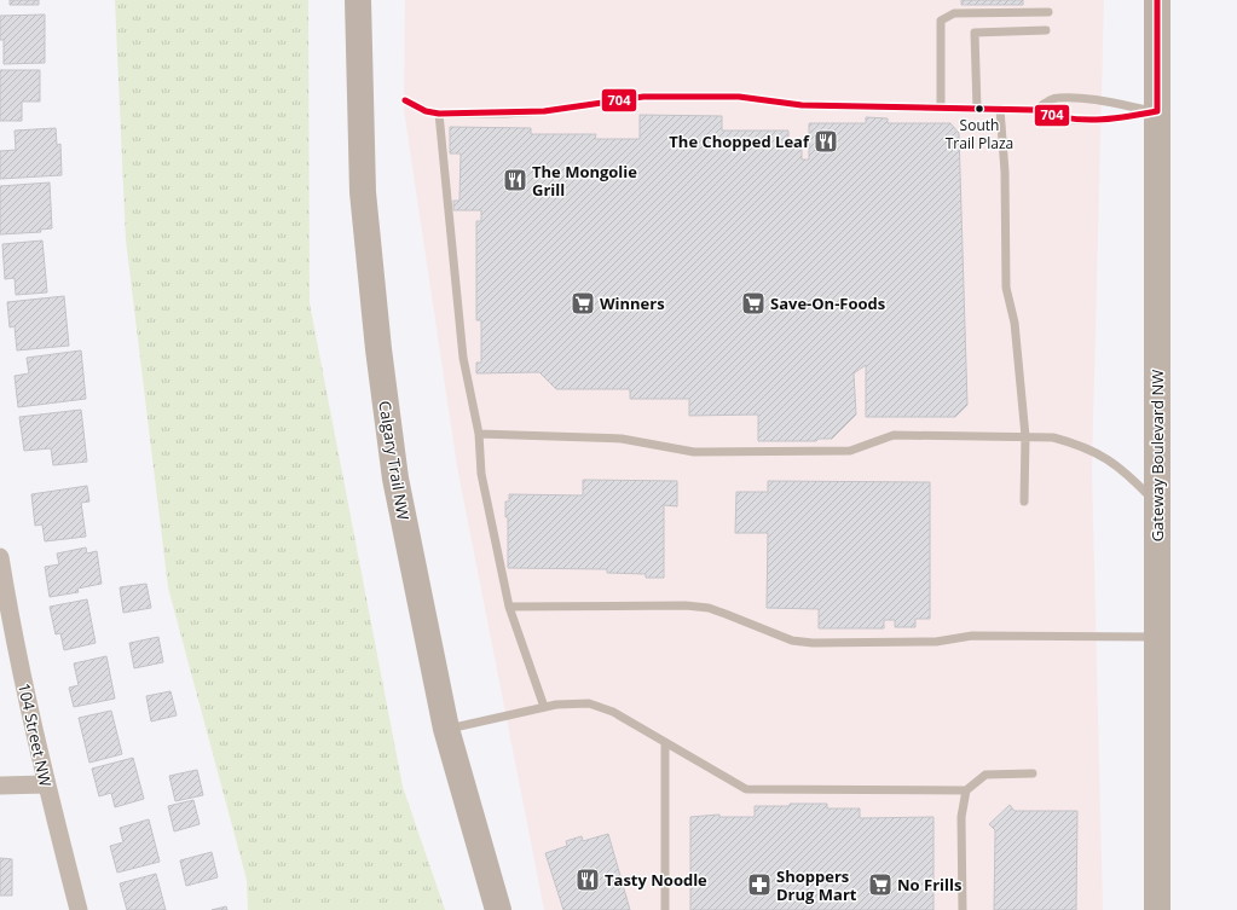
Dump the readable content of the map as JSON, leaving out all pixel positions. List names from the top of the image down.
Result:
{
  "streets": {
    "highway": ["Gateway Boulevard NW", "Calgary Trail NW"],
    "street": ["104 Street NW"]
  },
  "places": {
    "other": ["South Trail Plaza"],
    "restaurant": ["The Chopped Leaf", "The Mongolie Grill", "Tasty Noodle"],
    "supermarket": ["Winners", "Save-On-Foods", "No Frills"],
    "pharmacy": ["Shoppers Drug Mart"]
  },
  "lines": ["transit line 704"]
}
